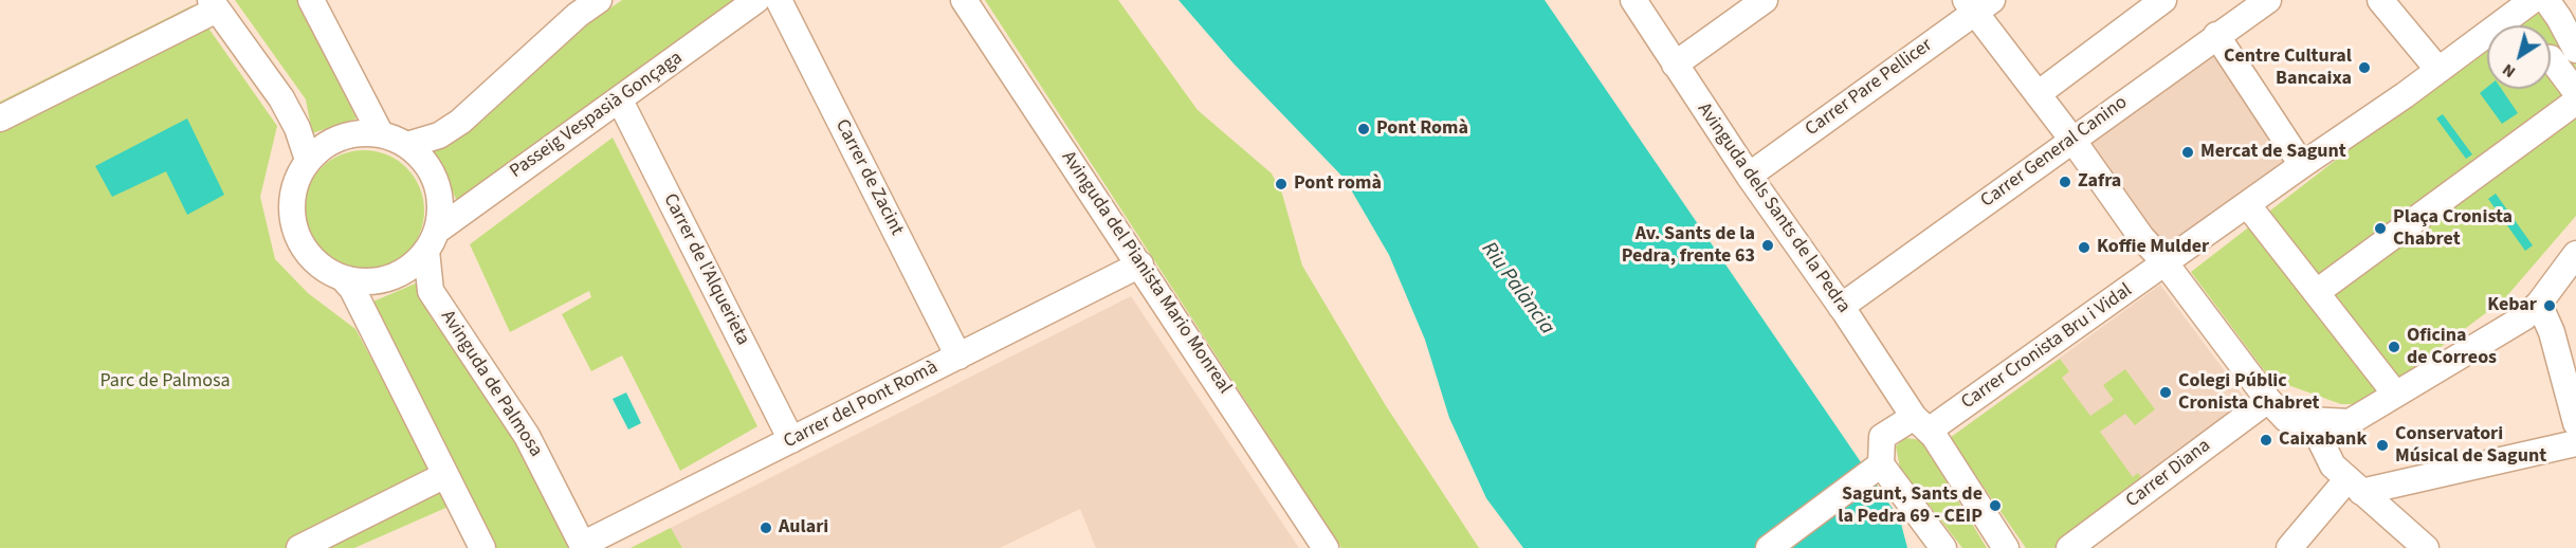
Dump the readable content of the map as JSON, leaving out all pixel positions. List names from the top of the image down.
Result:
{
  "streets": {
    "street": [
      "Carrer Pare Pellicer",
      "Passeig Vespasià Gonçaga",
      "Carrer General Canino",
      "Carrer de Zacint",
      "Avinguda dels Sants de la Pedra",
      "Carrer de l’Alquerieta",
      "Avinguda del Pianista Mario Monreal",
      "Carrer Cronista Bru i Vidal",
      "Avinguda de Palmosa",
      "Carrer del Pont Romà",
      "Carrer Diana"
    ]
  },
  "crossings": [
    ["Carrer Pare Pellicer", "Avinguda dels Sants de la Pedra"],
    ["Passeig Vespasià Gonçaga", "Carrer de l’Alquerieta"],
    ["Passeig Vespasià Gonçaga", "Avinguda de Palmosa"],
    ["Carrer General Canino", "Avinguda dels Sants de la Pedra"],
    ["Carrer de Zacint", "Carrer del Pont Romà"],
    ["Avinguda dels Sants de la Pedra", "Carrer Cronista Bru i Vidal"],
    ["Carrer de l’Alquerieta", "Carrer del Pont Romà"],
    ["Avinguda del Pianista Mario Monreal", "Carrer del Pont Romà"],
    ["Avinguda de Palmosa", "Carrer del Pont Romà"]
  ],
  "water": ["Riu Palància"],
  "parks": ["Parc de Palmosa"],
  "places": [
    "Centre Cultural Bancaixa",
    "Pont Romà",
    "Mercat de Sagunt",
    "Zafra",
    "Pont romà",
    "Plaça Cronista Chabret",
    "Av. Sants de la Pedra, frente 63",
    "Koffie Mulder",
    "Kebar",
    "Oficina de Correos",
    "Colegi Públic Cronista Chabret",
    "Caixabank",
    "Conservatori Músical de Sagunt",
    "Sagunt, Sants de la Pedra 69 - CEIP",
    "Aulari"
  ],
  "north": "bottom left"
}
